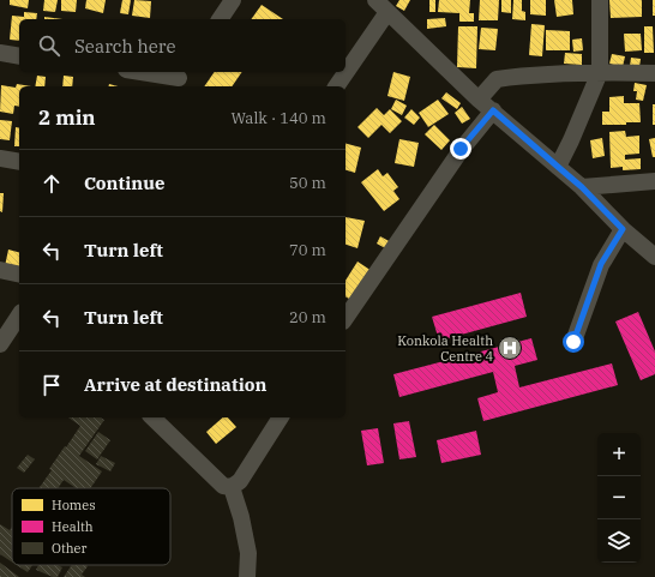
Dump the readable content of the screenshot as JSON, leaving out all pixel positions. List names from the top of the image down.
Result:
{
  "places": {
    "hospital": ["Konkola Health Centre 4"]
  },
  "legend": ["Homes", "Health", "Other"],
  "page": {
    "search": "Search here",
    "heading": ["2 min", "Walk · 140 m"],
    "list": [
      ["Continue", "50 m"],
      ["Turn left", "70 m"],
      ["Turn left", "20 m"],
      "Arrive at destination"
    ],
    "map_buttons": ["+", "−"]
  }
}
